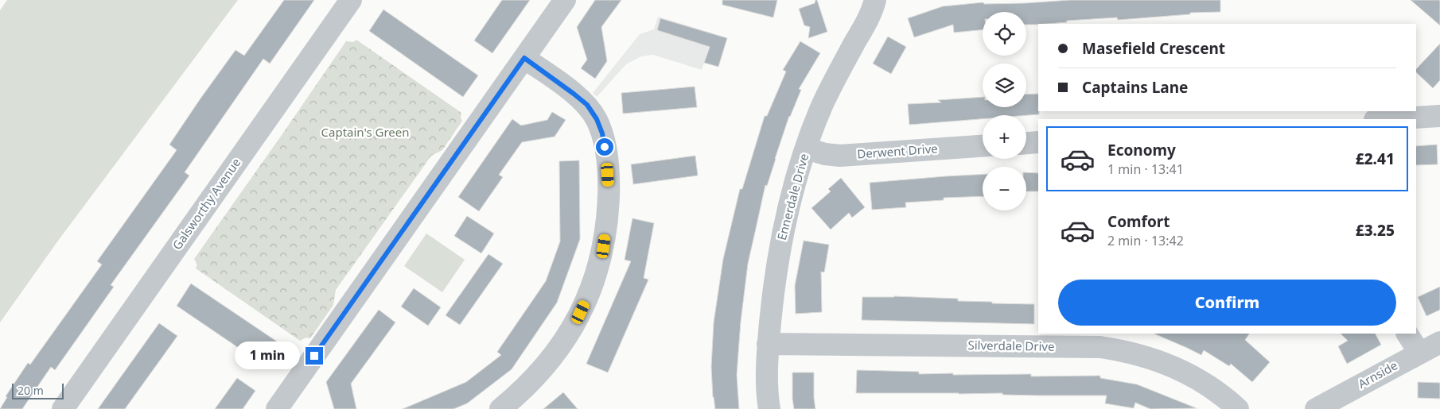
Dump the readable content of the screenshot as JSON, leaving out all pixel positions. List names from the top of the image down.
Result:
{
  "streets": {
    "street": [
      "Derwent Drive",
      "Ennerdale Drive",
      "Galsworthy Avenue",
      "Silverdale Drive",
      "Arnside"
    ]
  },
  "crossings": [
    ["Derwent Drive", "Ennerdale Drive"],
    ["Ennerdale Drive", "Silverdale Drive"]
  ],
  "parks": ["Captain's Green"],
  "scale_bar": "20 m",
  "page": {
    "map_buttons": ["+", "−"],
    "banner": ["Masefield Crescent", "Captains Lane"],
    "list": [
      {
        "name": "Economy",
        "note": "1 min · 13:41",
        "value": "£2.41"
      },
      {
        "name": "Comfort",
        "note": "2 min · 13:42",
        "value": "£3.25"
      }
    ],
    "buttons": "Confirm",
    "bubble": "1 min",
    "scale": "20 m"
  }
}
